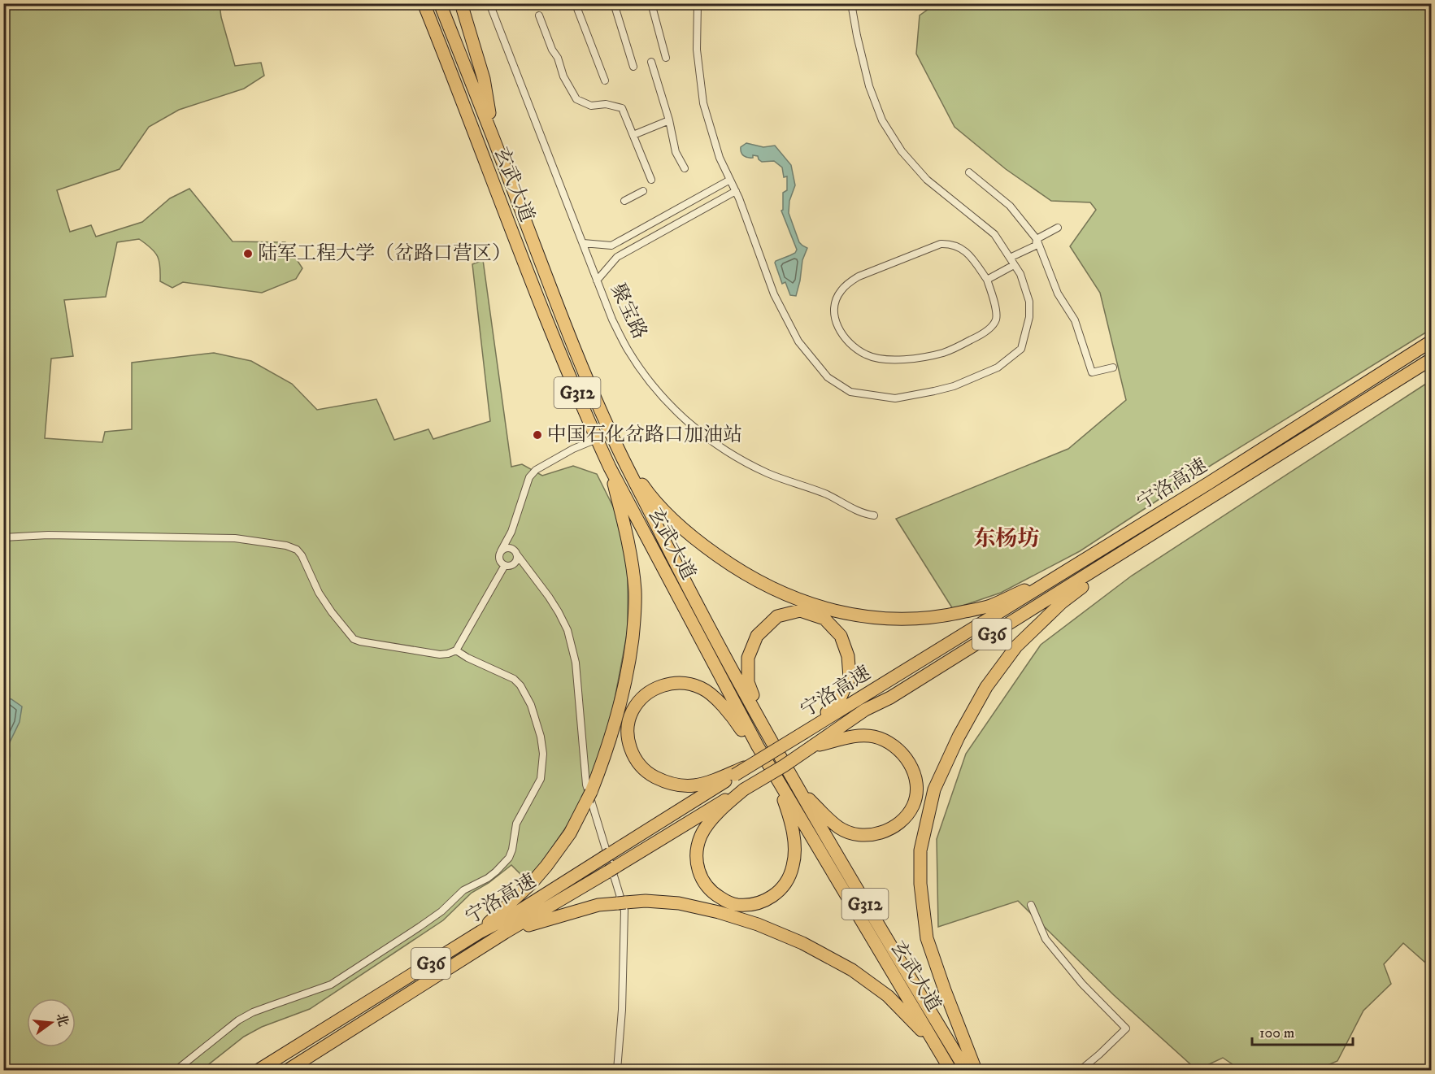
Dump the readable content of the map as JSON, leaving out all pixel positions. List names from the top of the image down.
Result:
{
  "streets": {
    "highway": [
      "玄武大道",
      "G312",
      "宁洛高速",
      "G36"
    ],
    "street": ["聚宝路"]
  },
  "districts": ["东杨坊"],
  "places": ["陆军工程大学（岔路口营区）", "中国石化岔路口加油站"],
  "scale_bar": "100 m",
  "north": "right"
}
